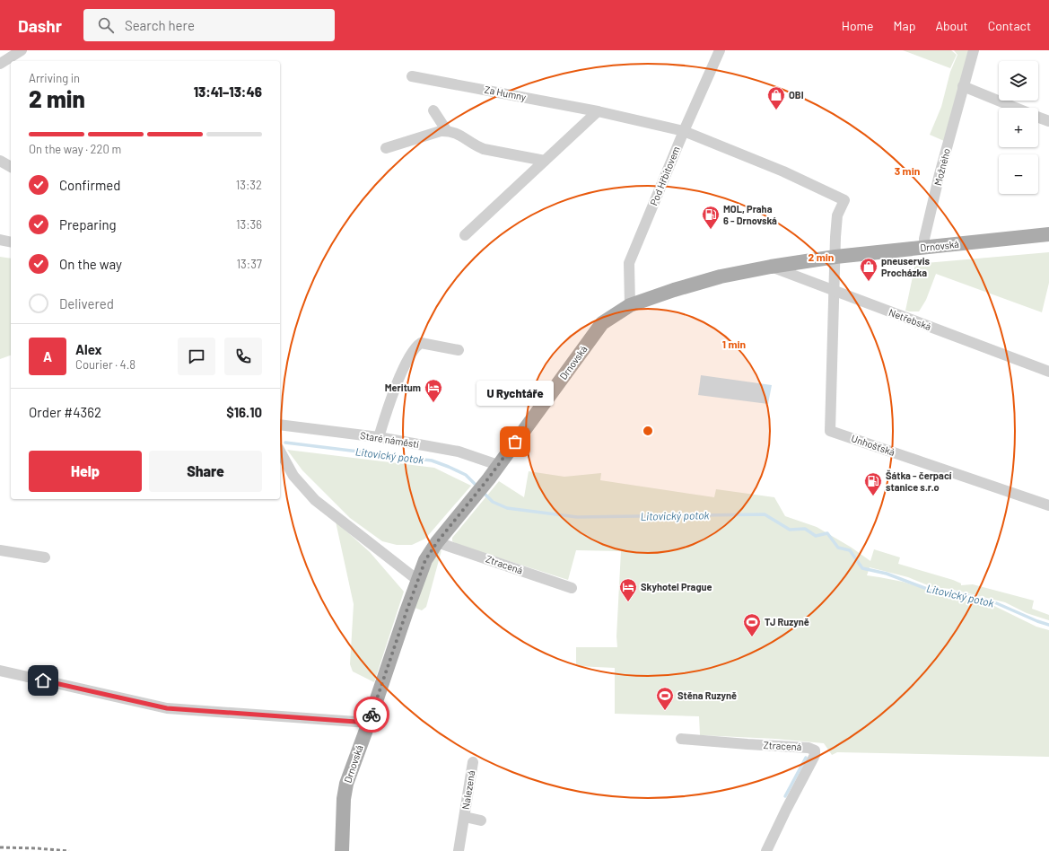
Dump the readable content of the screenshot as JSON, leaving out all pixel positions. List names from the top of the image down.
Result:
{
  "streets": {
    "main road": ["Drnovská"],
    "street": [
      "Za Humny",
      "Možného",
      "Pod Hřbitovem",
      "Netřebská",
      "Staré náměstí",
      "Unhošťská",
      "Ztracená",
      "Nalezená"
    ]
  },
  "crossings": [
    ["Za Humny", "Pod Hřbitovem"],
    ["Za Humny", "Drnovská"],
    ["Možného", "Drnovská"],
    ["Pod Hřbitovem", "Drnovská"],
    ["Drnovská", "Netřebská"],
    ["Drnovská", "Staré náměstí"],
    ["Drnovská", "Ztracená"],
    ["Netřebská", "Unhošťská"]
  ],
  "water": ["Litovický potok"],
  "places": {
    "shop": ["OBI", "pneuservis Procházka"],
    "fuel station": ["MOL, Praha 6 - Drnovská", "Šátka - čerpací stanice s.r.o"],
    "hotel": ["Meritum", "Skyhotel Prague"],
    "other": ["U Rychtáře"],
    "sports": ["TJ Ruzyně", "Stěna Ruzyně"]
  },
  "page": {
    "header": "Dashr",
    "search": "Search here",
    "nav": [
      "Home",
      "Map",
      "About",
      "Contact"
    ],
    "map_buttons": ["+", "−"],
    "heading": ["2 min", "Arriving in", "13:41–13:46"],
    "panel": [
      "Alex",
      "Courier · 4.8",
      "Order #4362",
      "$16.10"
    ],
    "bar": "On the way · 220 m",
    "list": [
      ["Confirmed", "13:32"],
      ["Preparing", "13:36"],
      ["On the way", "13:37"],
      "Delivered"
    ],
    "round": "A",
    "bubble": "U Rychtáře",
    "buttons": ["Help", "Share"]
  },
  "rings": ["3 min", "2 min", "1 min"]
}
